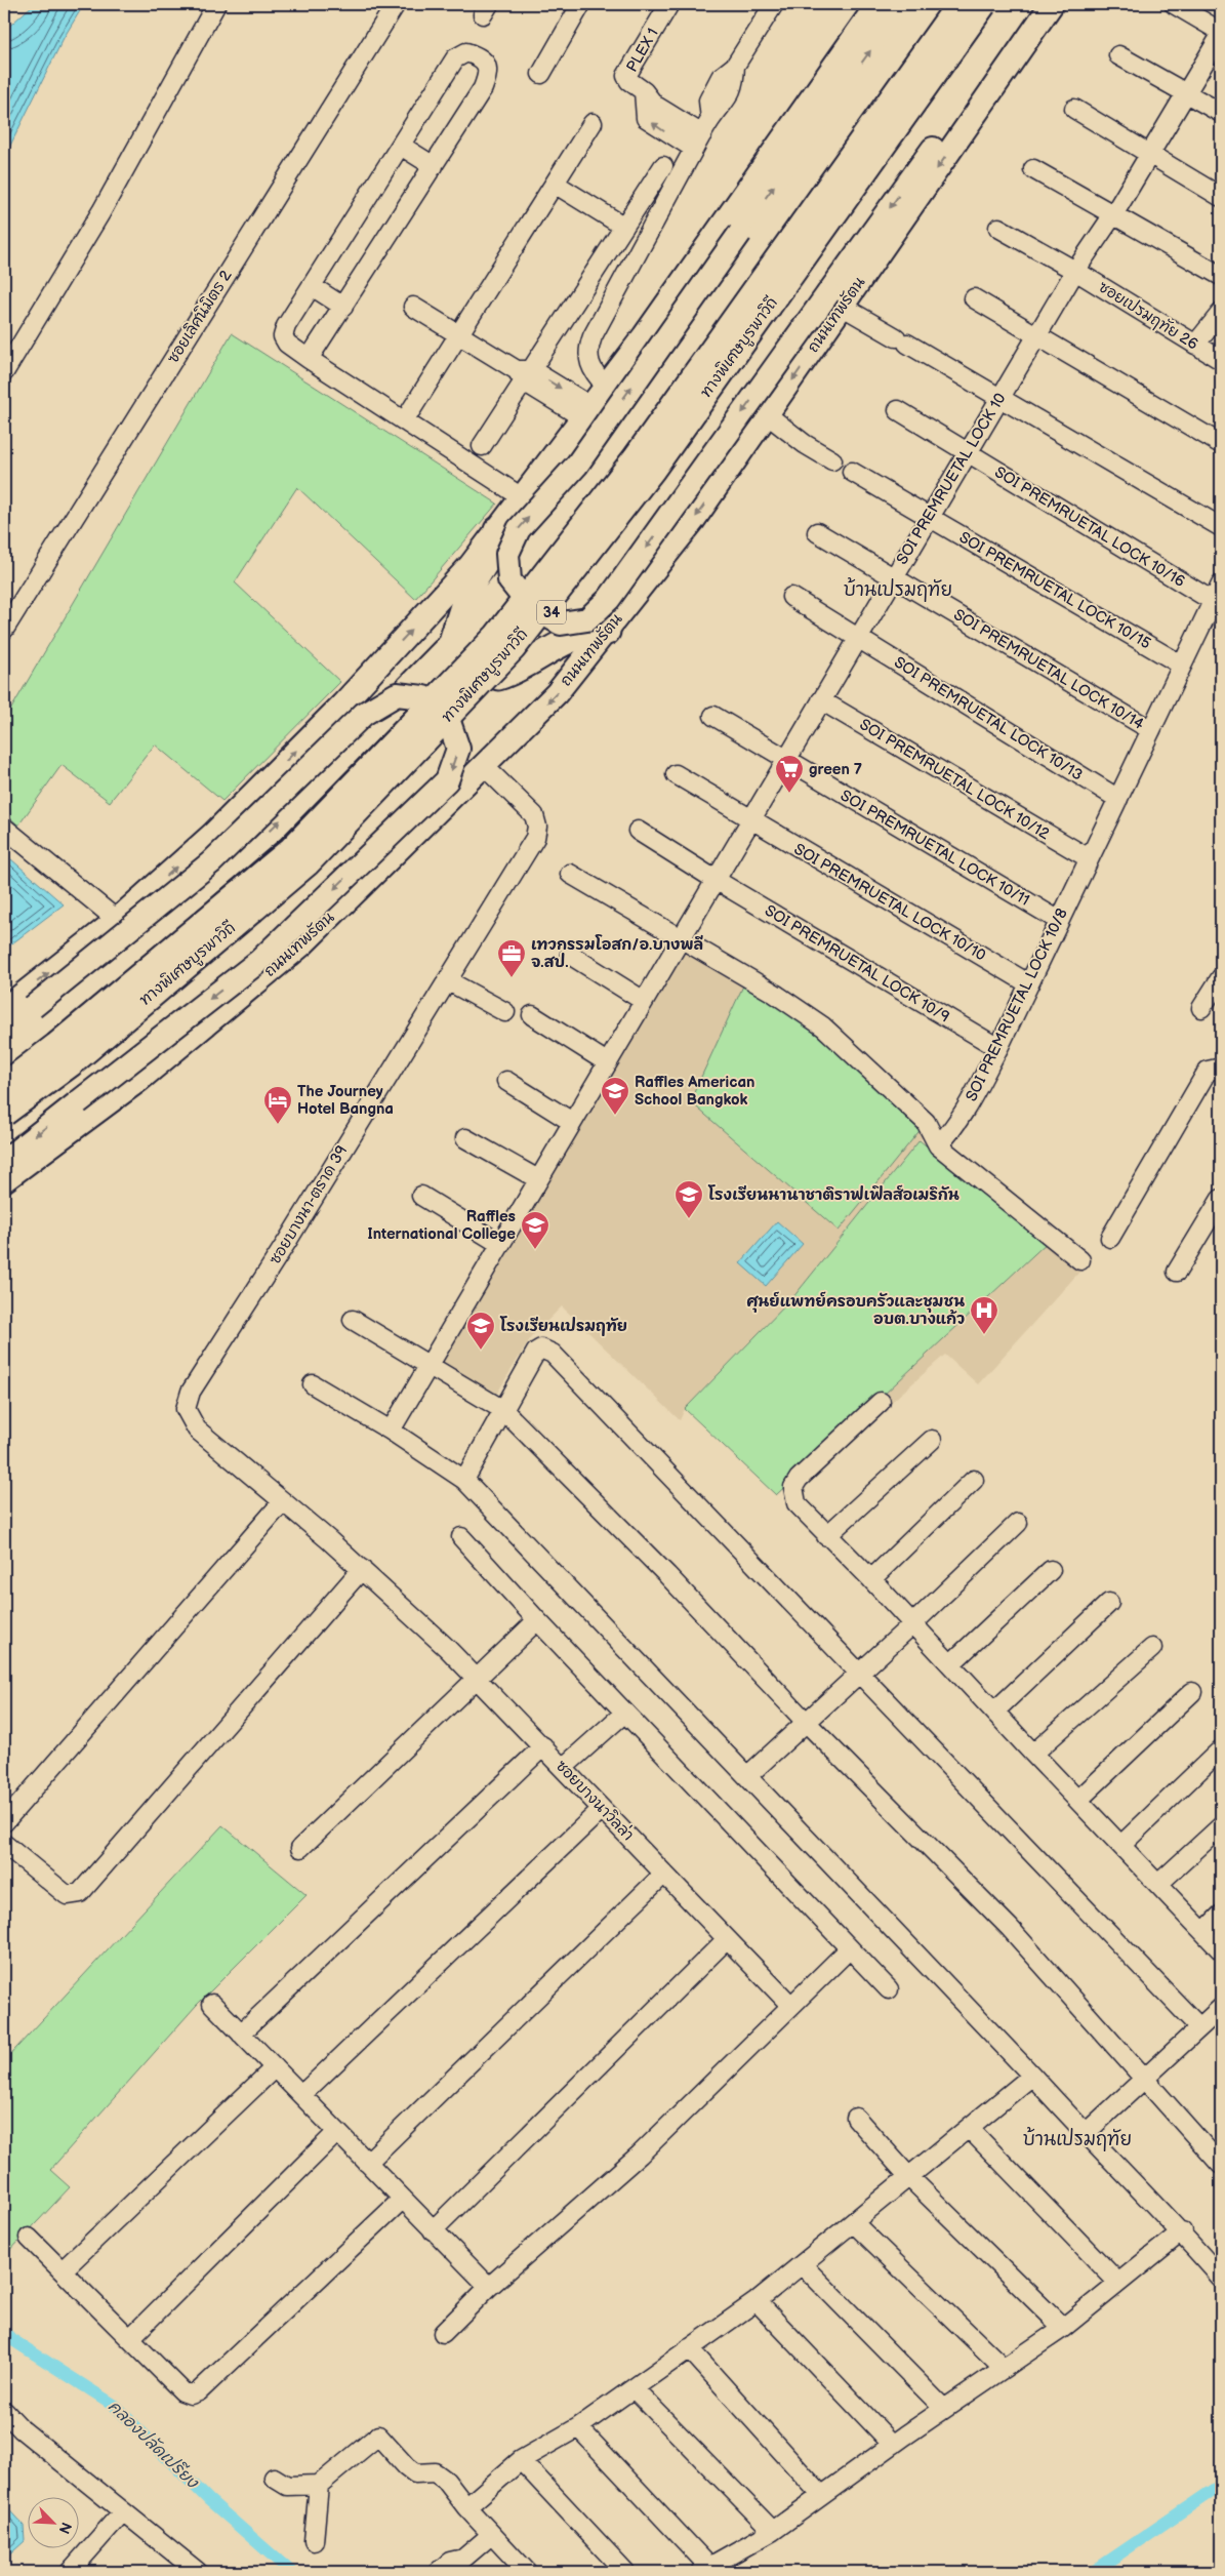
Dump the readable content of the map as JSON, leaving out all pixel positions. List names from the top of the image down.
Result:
{
  "streets": {
    "highway": ["ทางพิเศษบูรพาวิถี", "34"],
    "main road": ["ถนนเทพรัตน"],
    "street": [
      "PLEX 1",
      "ซอยเปรมฤทัย 26",
      "ซอยเลิศนิมิตร 2",
      "SOI PREMRUETAL LOCK 10",
      "SOI PREMRUETAL LOCK 10/16",
      "SOI PREMRUETAL LOCK 10/15",
      "SOI PREMRUETAL LOCK 10/14",
      "SOI PREMRUETAL LOCK 10/13",
      "SOI PREMRUETAL LOCK 10/12",
      "SOI PREMRUETAL LOCK 10/11",
      "SOI PREMRUETAL LOCK 10/10",
      "SOI PREMRUETAL LOCK 10/9",
      "SOI PREMRUETAL LOCK 10/8",
      "ซอยบางนา-ตราด 39",
      "ซอยบางนาวิลล่า"
    ]
  },
  "crossings": [
    ["ถนนเทพรัตน", "ซอยบางนา-ตราด 39"],
    ["ซอยเปรมฤทัย 26", "SOI PREMRUETAL LOCK 10"],
    ["SOI PREMRUETAL LOCK 10", "SOI PREMRUETAL LOCK 10/16"],
    ["SOI PREMRUETAL LOCK 10", "SOI PREMRUETAL LOCK 10/15"],
    ["SOI PREMRUETAL LOCK 10", "SOI PREMRUETAL LOCK 10/14"],
    ["SOI PREMRUETAL LOCK 10", "SOI PREMRUETAL LOCK 10/13"],
    ["SOI PREMRUETAL LOCK 10", "SOI PREMRUETAL LOCK 10/12"],
    ["SOI PREMRUETAL LOCK 10", "SOI PREMRUETAL LOCK 10/11"],
    ["SOI PREMRUETAL LOCK 10", "SOI PREMRUETAL LOCK 10/10"],
    ["SOI PREMRUETAL LOCK 10", "SOI PREMRUETAL LOCK 10/9"],
    ["SOI PREMRUETAL LOCK 10/16", "SOI PREMRUETAL LOCK 10/8"],
    ["SOI PREMRUETAL LOCK 10/15", "SOI PREMRUETAL LOCK 10/8"],
    ["SOI PREMRUETAL LOCK 10/14", "SOI PREMRUETAL LOCK 10/8"],
    ["SOI PREMRUETAL LOCK 10/13", "SOI PREMRUETAL LOCK 10/8"],
    ["SOI PREMRUETAL LOCK 10/12", "SOI PREMRUETAL LOCK 10/8"],
    ["SOI PREMRUETAL LOCK 10/11", "SOI PREMRUETAL LOCK 10/8"],
    ["SOI PREMRUETAL LOCK 10/10", "SOI PREMRUETAL LOCK 10/8"],
    ["SOI PREMRUETAL LOCK 10/9", "SOI PREMRUETAL LOCK 10/8"],
    ["ซอยบางนา-ตราด 39", "ซอยบางนาวิลล่า"]
  ],
  "districts": ["บ้านเปรมฤทัย", "บ้านเปรมฤทัย"],
  "water": ["คลองปลัดเปรียง"],
  "places": {
    "supermarket": ["green 7"],
    "office": ["เทวกรรมโอสก/อ.บางพลี จ.สป."],
    "school or university": [
      "Raffles American School Bangkok",
      "โรงเรียนนานาชาติราฟเฟิลส์อเมริกัน",
      "Raffles International College",
      "โรงเรียนเปรมฤทัย"
    ],
    "hotel": ["The Journey Hotel Bangna"],
    "hospital": ["ศุนย์แพทย์ครอบครัวและชุมชน อบต.บางแก้ว"]
  },
  "north": "bottom right"
}
